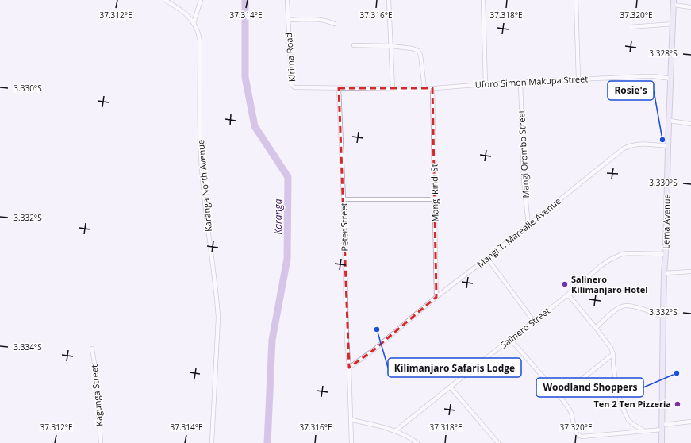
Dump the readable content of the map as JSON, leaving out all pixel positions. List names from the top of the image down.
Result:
{
  "streets": {
    "main road": ["Lema Avenue"],
    "street": [
      "Kirima Road",
      "Uforo Simon Makupa Street",
      "Mangi Orombo Street",
      "Karanga North Avenue",
      "Mangi Rindi St",
      "Peter Street",
      "Mangi T. Marealle Avenue",
      "Salinero Street",
      "Kagunga Street"
    ]
  },
  "crossings": [
    ["Kirima Road", "Uforo Simon Makupa Street"],
    ["Kirima Road", "Peter Street"],
    ["Uforo Simon Makupa Street", "Mangi Orombo Street"],
    ["Uforo Simon Makupa Street", "Mangi Rindi St"],
    ["Uforo Simon Makupa Street", "Lema Avenue"],
    ["Uforo Simon Makupa Street", "Peter Street"],
    ["Mangi Orombo Street", "Mangi T. Marealle Avenue"],
    ["Mangi Rindi St", "Mangi T. Marealle Avenue"],
    ["Lema Avenue", "Mangi T. Marealle Avenue"],
    ["Lema Avenue", "Salinero Street"],
    ["Peter Street", "Mangi T. Marealle Avenue"]
  ],
  "water": ["Karanga"],
  "places": [
    "Rosie's",
    "Salinero Kilimanjaro Hotel",
    "Kilimanjaro Safaris Lodge",
    "Woodland Shoppers",
    "Ten 2 Ten Pizzeria"
  ],
  "coordinates": [
    "37.312°E",
    "37.314°E",
    "37.316°E",
    "37.318°E",
    "37.320°E",
    "3.328°S",
    "3.330°S",
    "3.332°S",
    "3.334°S"
  ]
}
